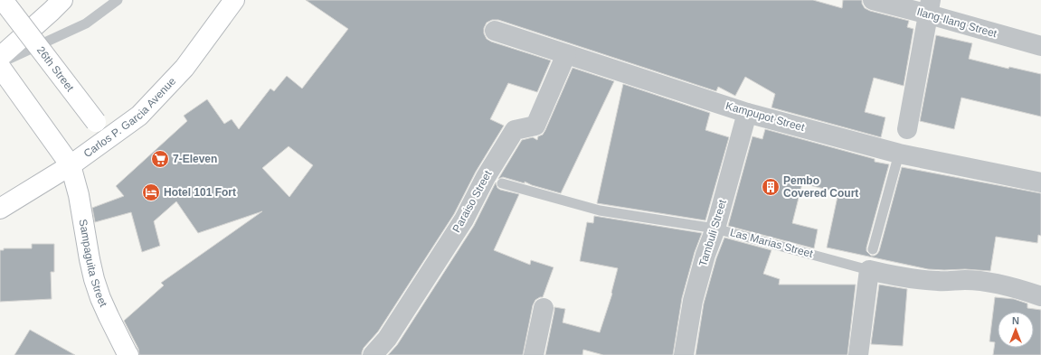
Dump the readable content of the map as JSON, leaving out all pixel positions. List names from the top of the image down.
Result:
{
  "streets": {
    "main road": ["26th Street", "Carlos P. Garcia Avenue", "Sampaguita Street"],
    "street": [
      "Ilang-Ilang Street",
      "Kampupot Street",
      "Paraiso Street",
      "Tambuli Street",
      "Las Marias Street"
    ]
  },
  "crossings": [
    ["26th Street", "Carlos P. Garcia Avenue"],
    ["Carlos P. Garcia Avenue", "Sampaguita Street"],
    ["Kampupot Street", "Paraiso Street"],
    ["Kampupot Street", "Tambuli Street"],
    ["Tambuli Street", "Las Marias Street"]
  ],
  "places": {
    "supermarket": ["7-Eleven"],
    "building": ["Pembo Covered Court"],
    "hotel": ["Hotel 101 Fort"]
  },
  "north": "top"
}
